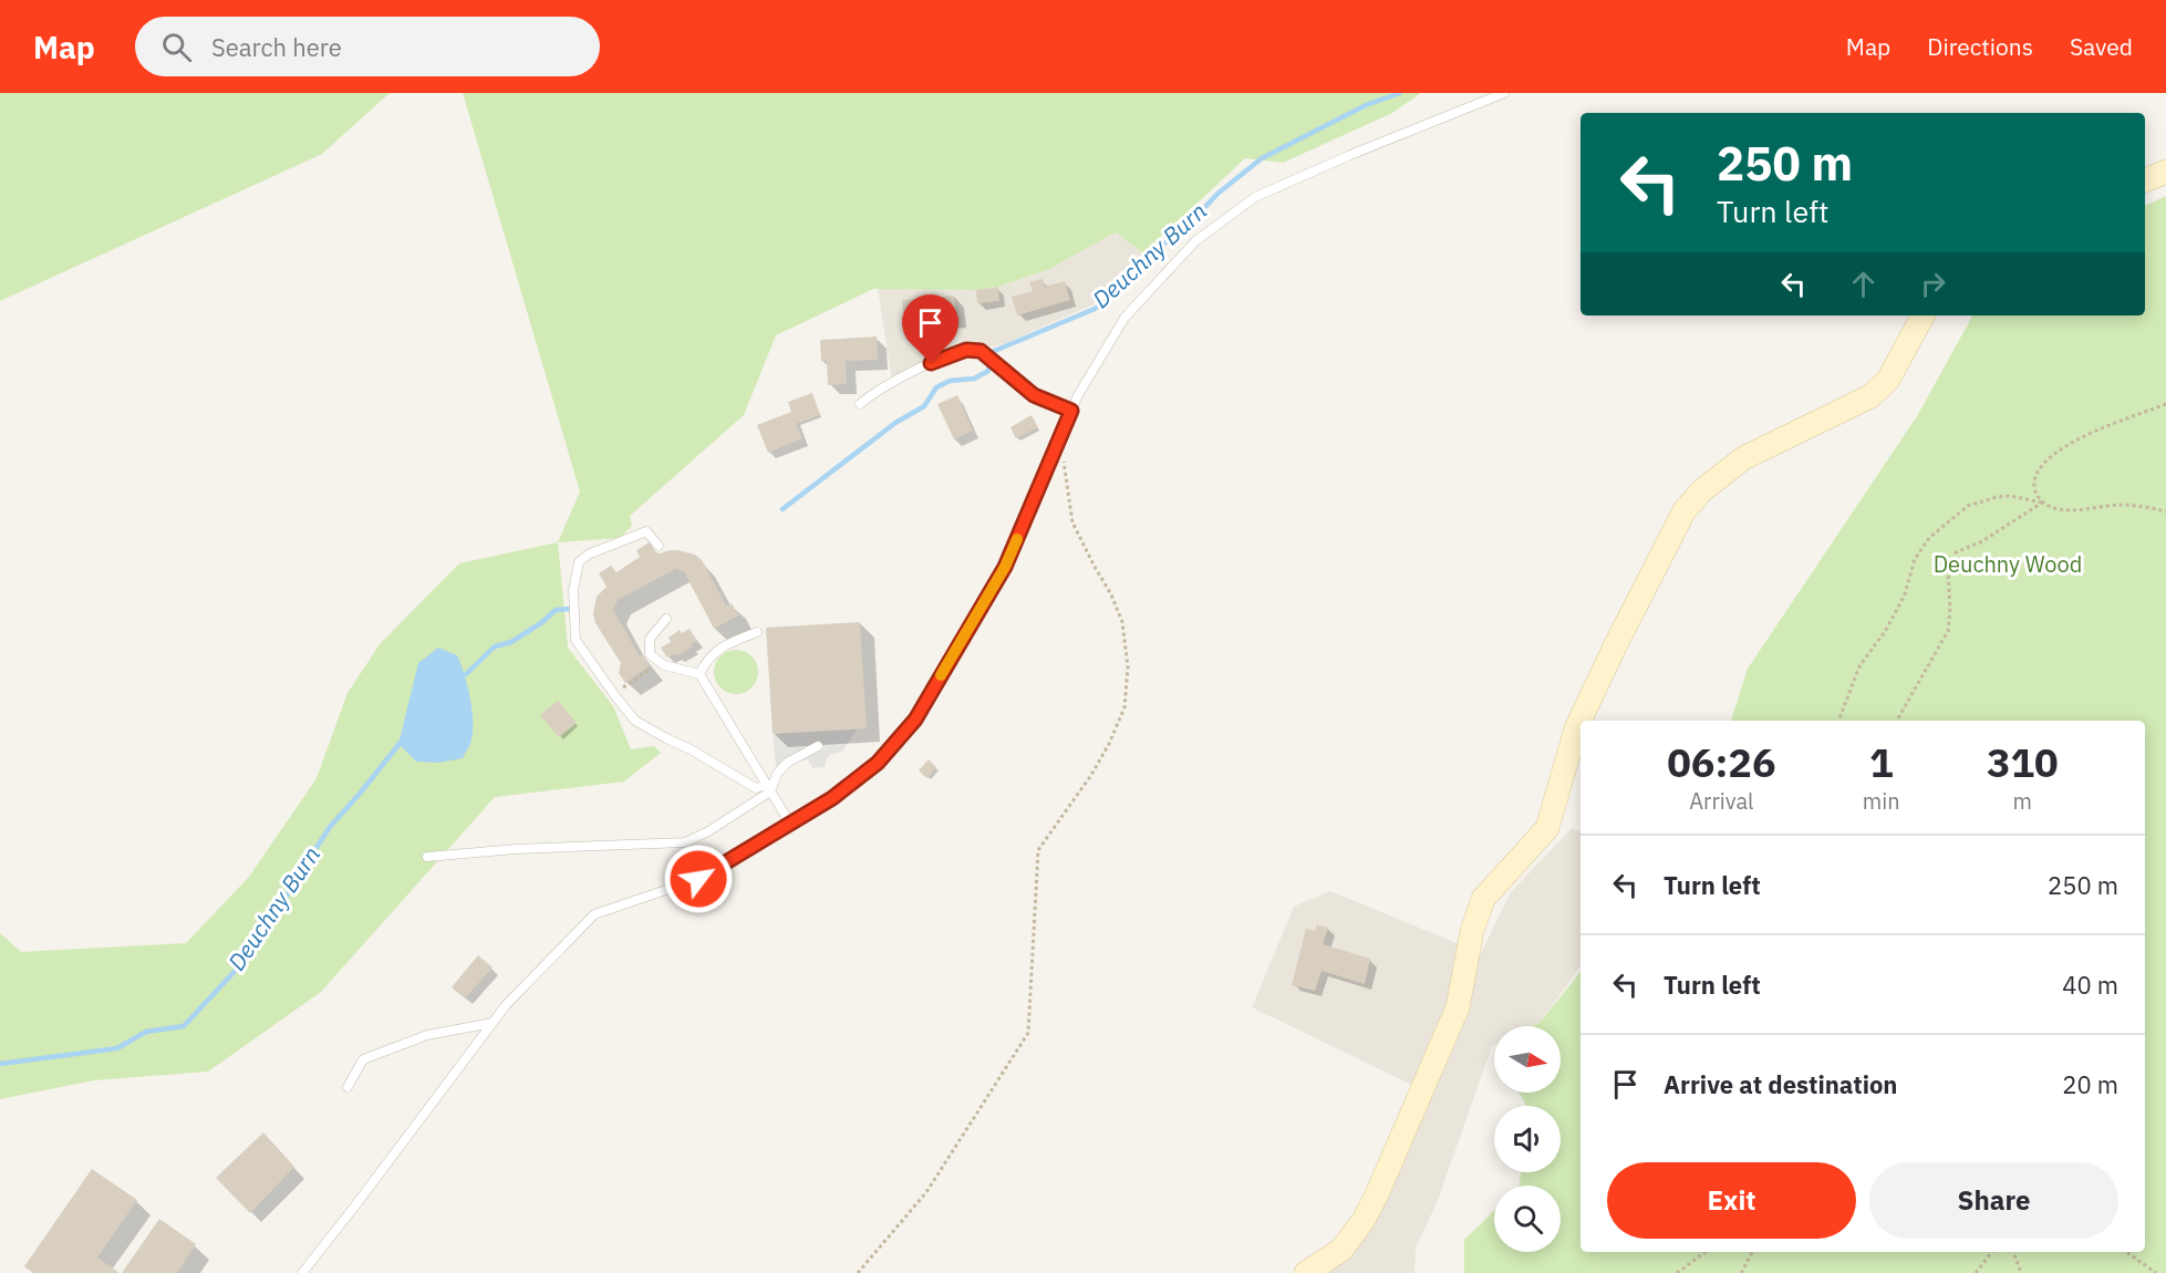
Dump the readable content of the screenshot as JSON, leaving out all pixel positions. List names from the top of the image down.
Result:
{
  "water": ["Deuchny Burn"],
  "parks": ["Deuchny Wood"],
  "north": "right",
  "page": {
    "header": "Map",
    "search": "Search here",
    "nav": ["Map", "Directions", "Saved"],
    "turn": ["250 m", "Turn left"],
    "eta": [
      "06:26",
      "Arrival",
      "1",
      "min",
      "310",
      "m"
    ],
    "list": [
      {
        "name": "Turn left",
        "value": "250 m"
      },
      {
        "name": "Turn left",
        "value": "40 m"
      },
      {
        "name": "Arrive at destination",
        "value": "20 m"
      }
    ],
    "buttons": ["Exit", "Share"]
  }
}
